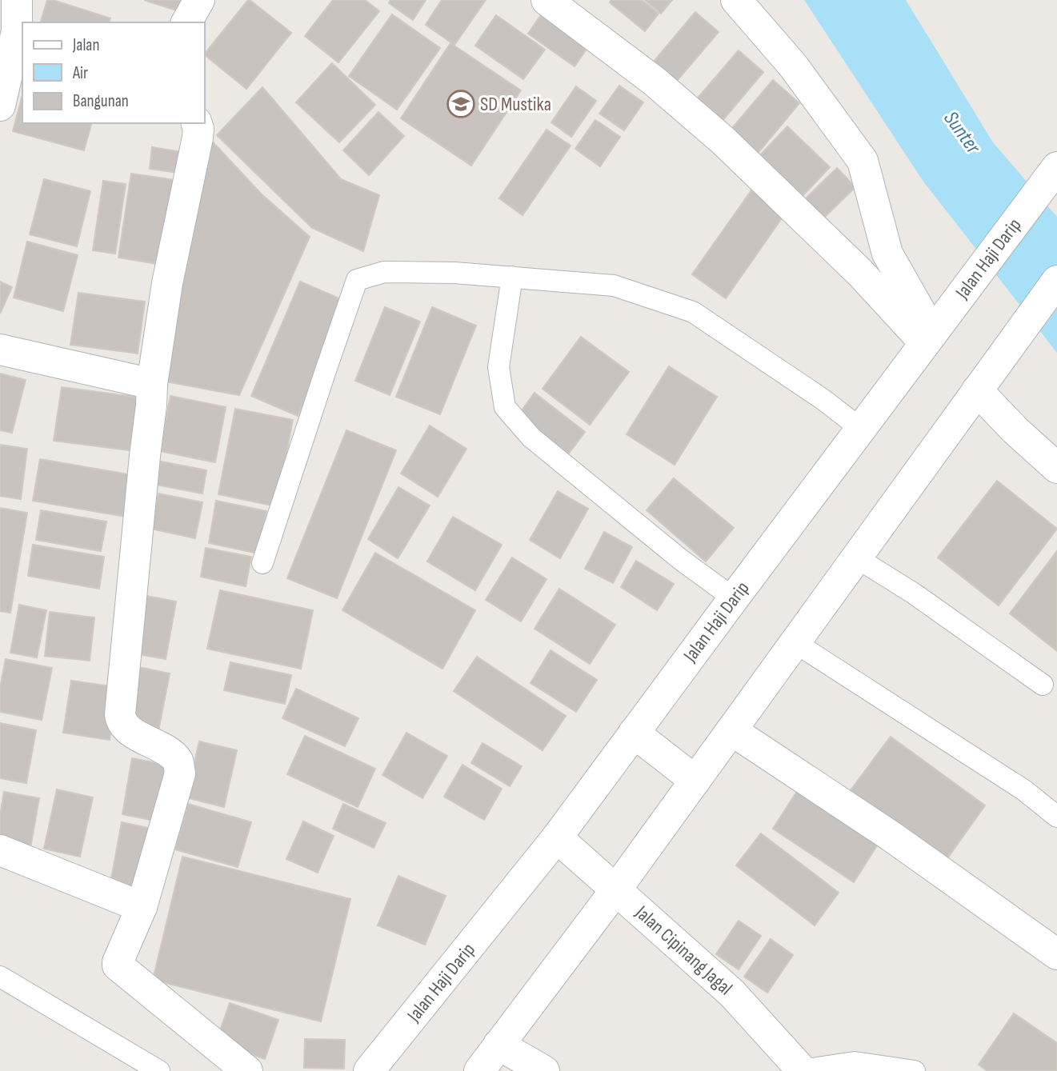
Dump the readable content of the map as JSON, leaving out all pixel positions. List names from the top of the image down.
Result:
{
  "streets": {
    "street": ["Jalan Haji Darip", "Jalan Cipinang Jagal"]
  },
  "crossings": [
    ["Jalan Haji Darip", "Jalan Cipinang Jagal"]
  ],
  "water": ["Sunter"],
  "places": {
    "school or university": ["SD Mustika"]
  },
  "legend": ["Jalan", "Air", "Bangunan"]
}
